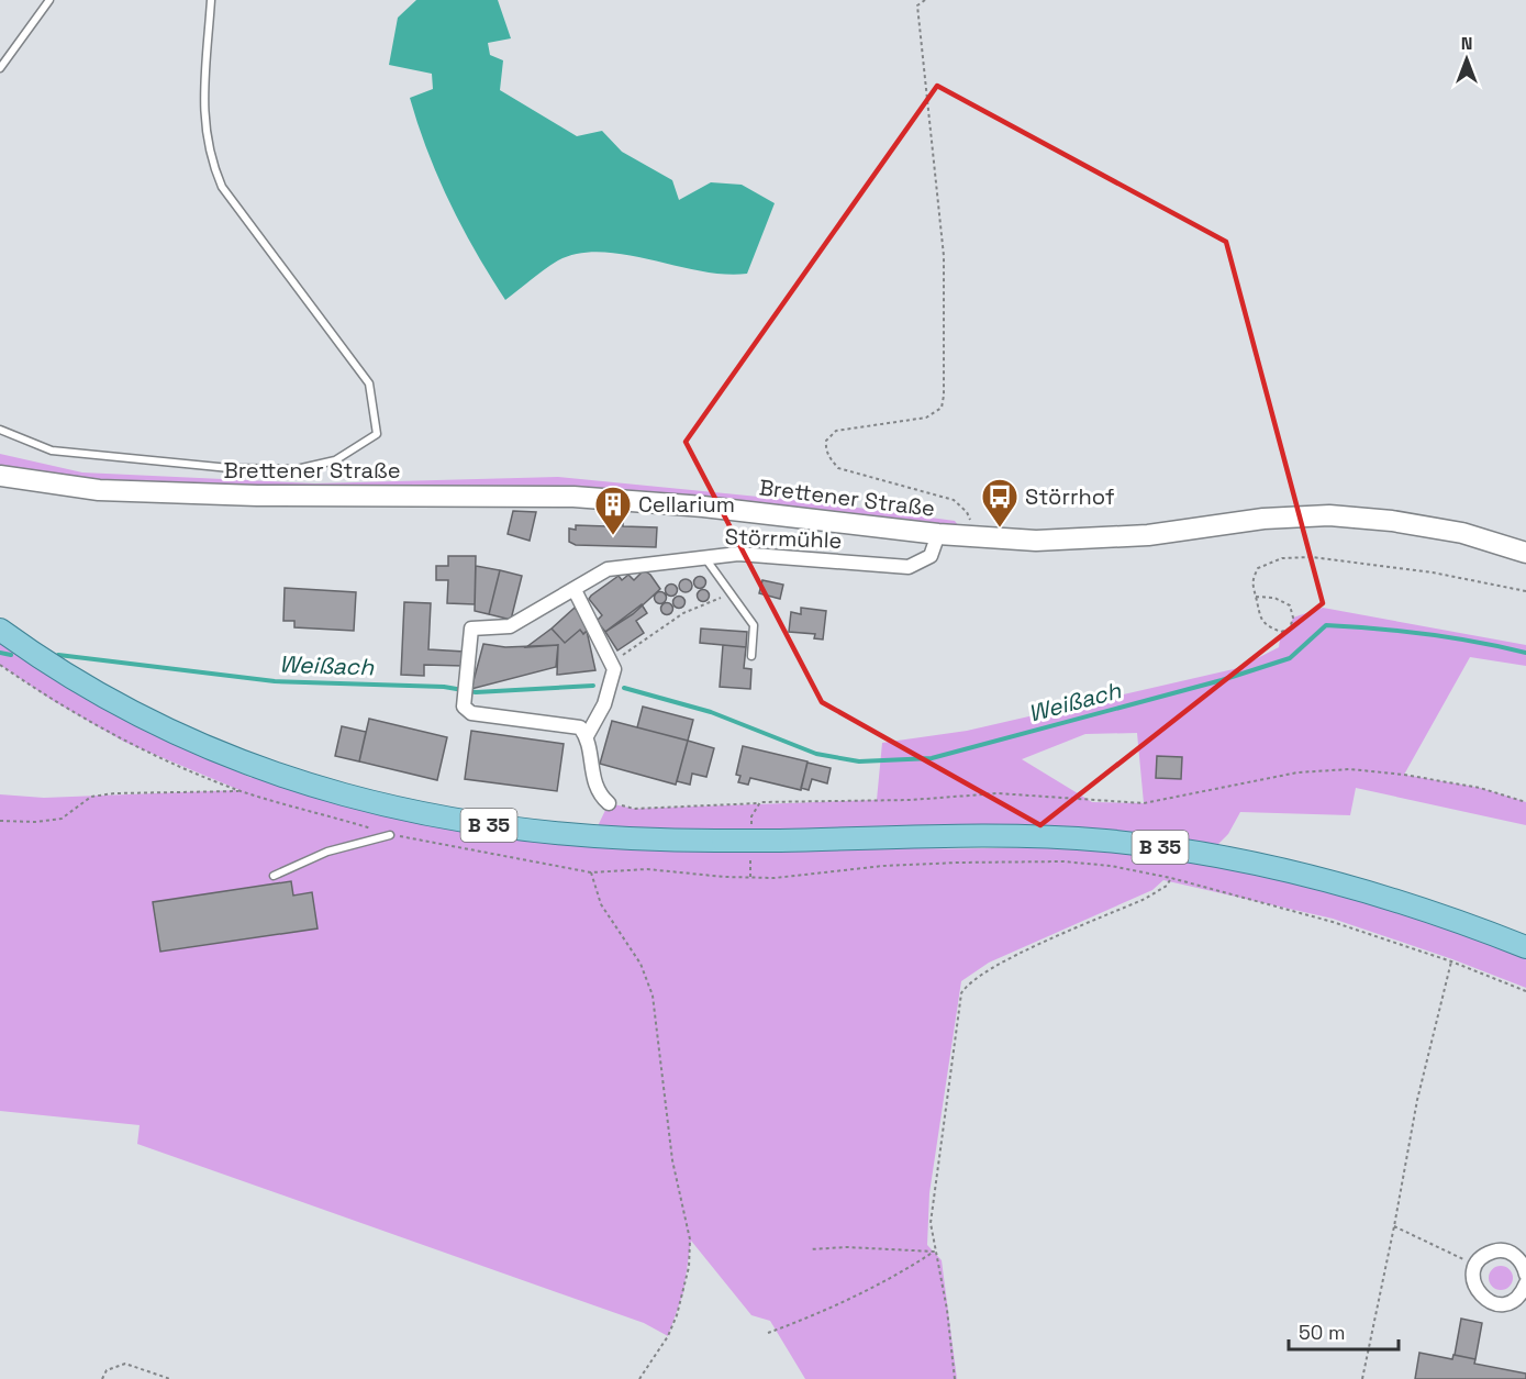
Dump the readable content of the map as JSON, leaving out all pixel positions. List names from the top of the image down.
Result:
{
  "streets": {
    "main road": ["B 35"],
    "street": ["Brettener Straße", "Störrmühle"]
  },
  "crossings": [
    ["Brettener Straße", "Störrmühle"]
  ],
  "water": ["Weißach"],
  "places": {
    "bus stop": ["Störrhof"],
    "building": ["Cellarium"]
  },
  "scale_bar": "50 m",
  "north": "top"
}
